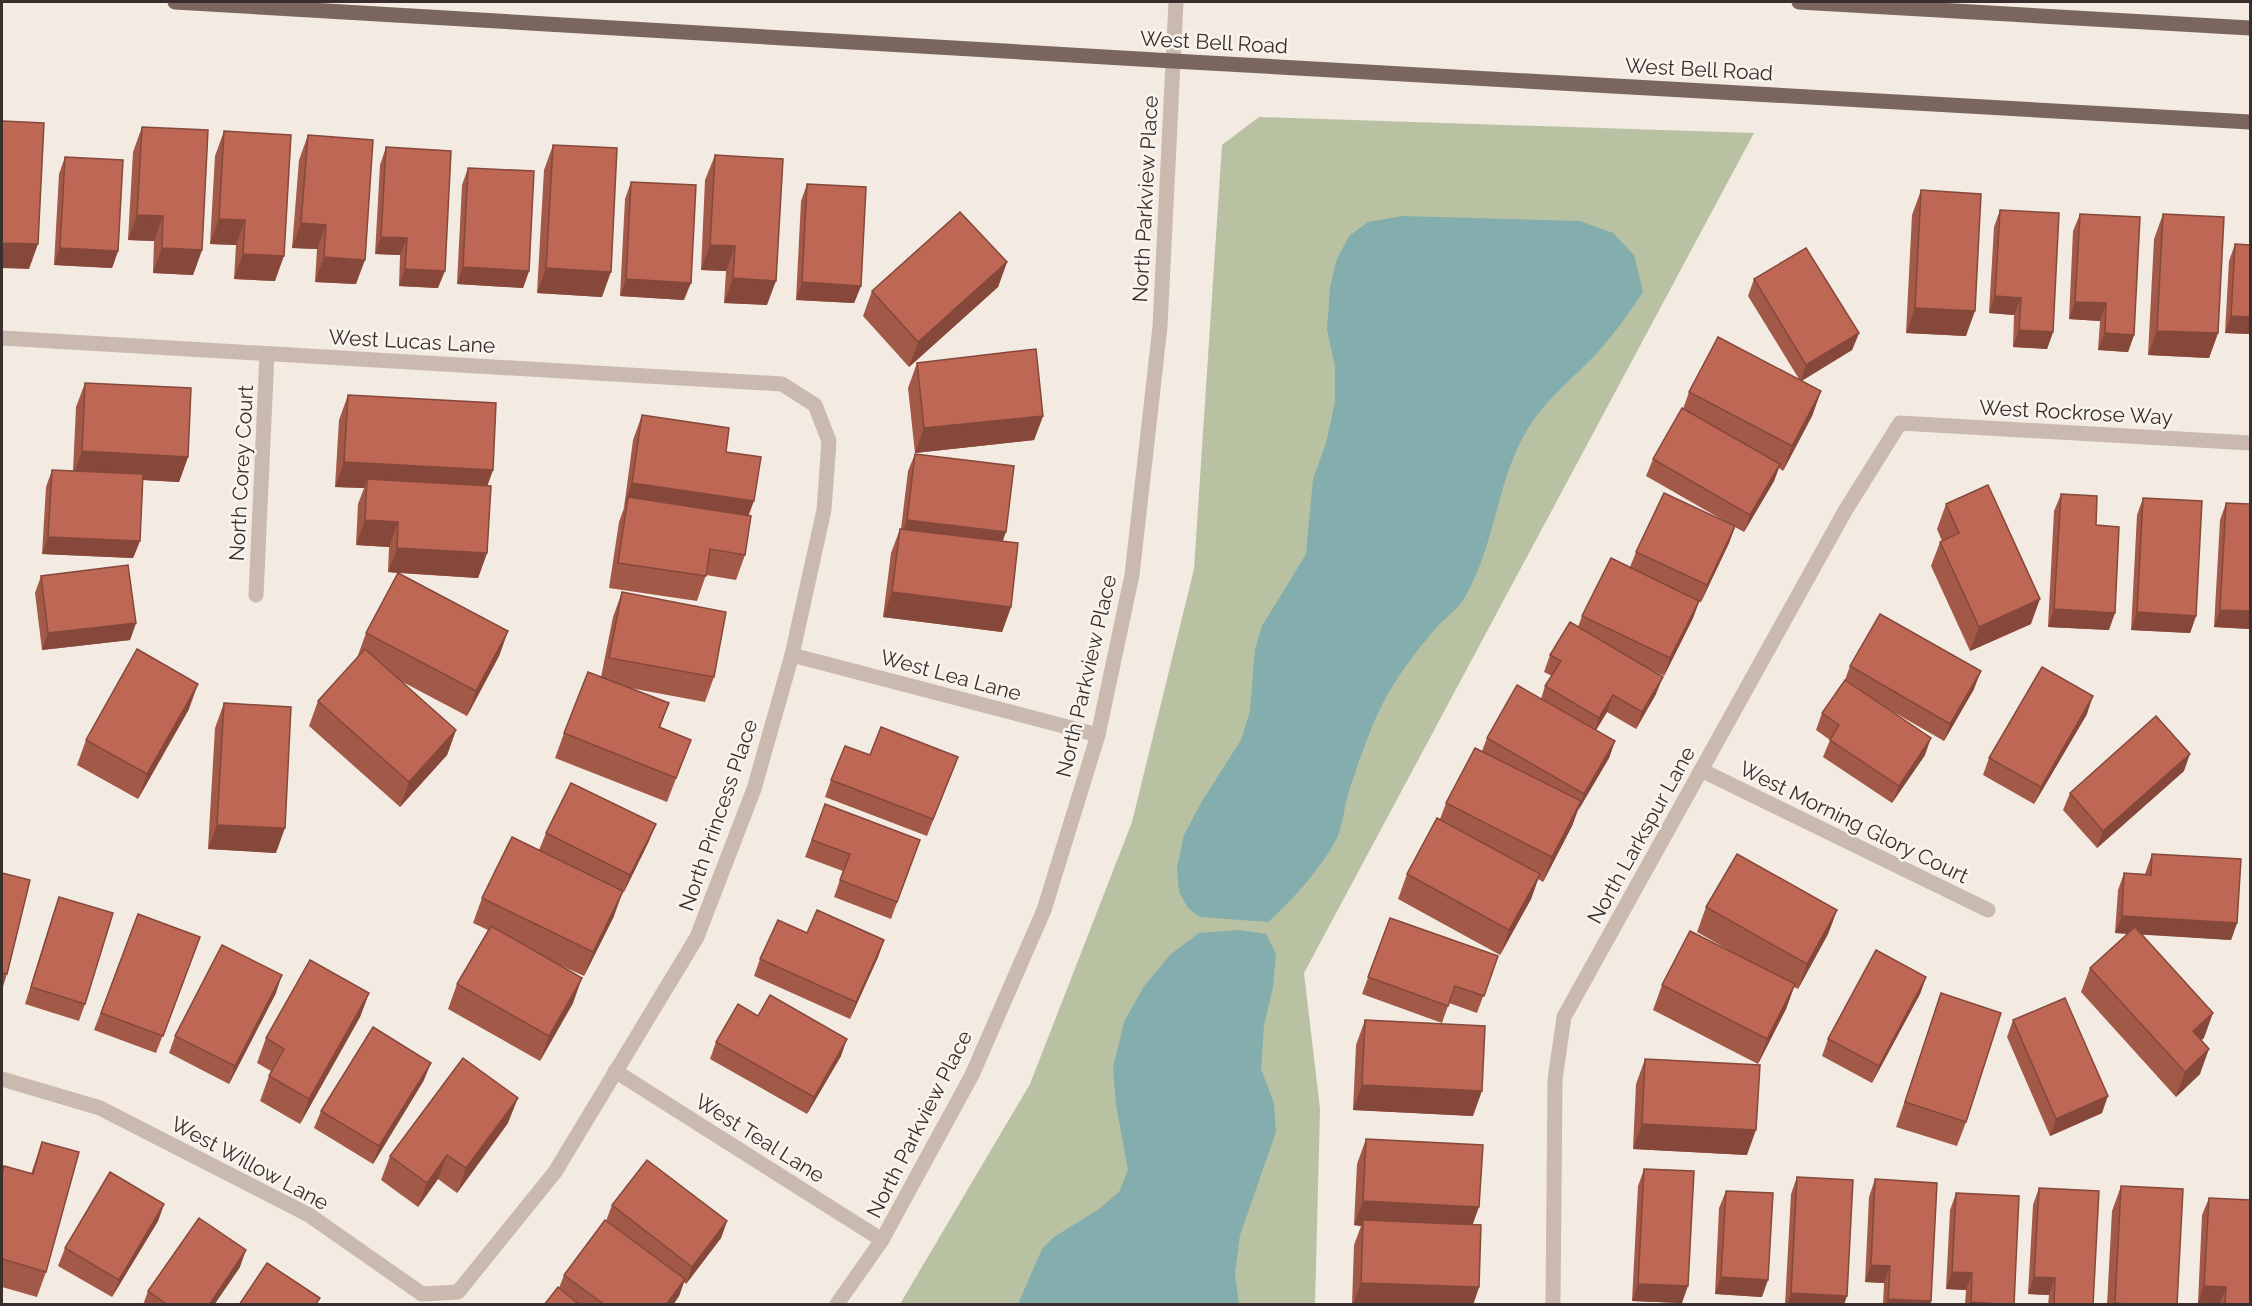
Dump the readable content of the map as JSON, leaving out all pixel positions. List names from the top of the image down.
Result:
{
  "streets": {
    "main road": ["West Bell Road"],
    "street": [
      "North Parkview Place",
      "West Lucas Lane",
      "West Rockrose Way",
      "North Corey Court",
      "West Lea Lane",
      "North Princess Place",
      "West Morning Glory Court",
      "North Larkspur Lane",
      "West Teal Lane",
      "West Willow Lane"
    ]
  },
  "crossings": [
    ["West Bell Road", "North Parkview Place"],
    ["North Parkview Place", "West Lea Lane"],
    ["North Parkview Place", "West Teal Lane"],
    ["West Lucas Lane", "North Corey Court"],
    ["West Lucas Lane", "North Princess Place"],
    ["West Rockrose Way", "North Larkspur Lane"],
    ["West Lea Lane", "North Princess Place"],
    ["North Princess Place", "West Teal Lane"],
    ["North Princess Place", "West Willow Lane"],
    ["West Morning Glory Court", "North Larkspur Lane"]
  ]
}
